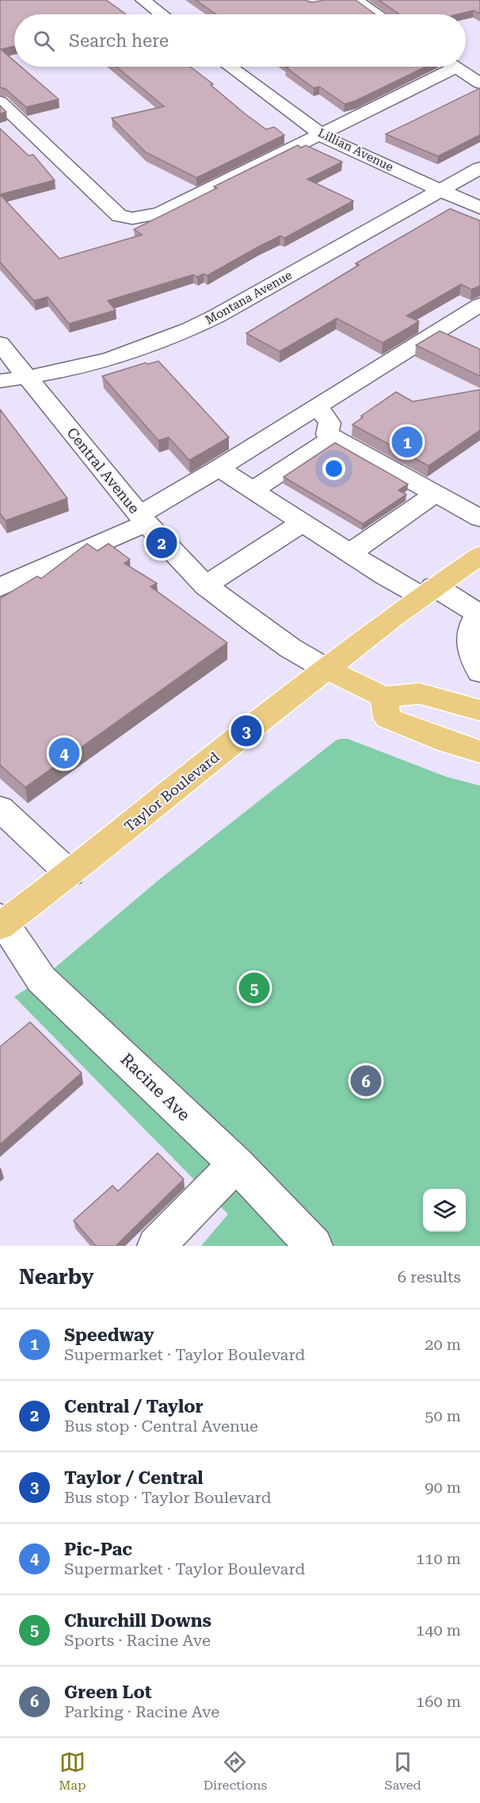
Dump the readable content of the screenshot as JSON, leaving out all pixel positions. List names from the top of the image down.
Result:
{
  "streets": {
    "main road": ["Central Avenue", "Taylor Boulevard"],
    "street": ["Lillian Avenue", "Montana Avenue", "Racine Ave"]
  },
  "crossings": [
    ["Lillian Avenue", "Montana Avenue"],
    ["Montana Avenue", "Central Avenue"],
    ["Central Avenue", "Taylor Boulevard"],
    ["Taylor Boulevard", "Racine Ave"]
  ],
  "page": {
    "search": "Search here",
    "pins": [
      "1",
      "2",
      "3",
      "4",
      "5",
      "6"
    ],
    "heading": ["Nearby", "6 results"],
    "list": [
      {
        "mark": "1",
        "name": "Speedway",
        "note": "Supermarket · Taylor Boulevard",
        "value": "20 m"
      },
      {
        "mark": "2",
        "name": "Central / Taylor",
        "note": "Bus stop · Central Avenue",
        "value": "50 m"
      },
      {
        "mark": "3",
        "name": "Taylor / Central",
        "note": "Bus stop · Taylor Boulevard",
        "value": "90 m"
      },
      {
        "mark": "4",
        "name": "Pic-Pac",
        "note": "Supermarket · Taylor Boulevard",
        "value": "110 m"
      },
      {
        "mark": "5",
        "name": "Churchill Downs",
        "note": "Sports · Racine Ave",
        "value": "140 m"
      },
      {
        "mark": "6",
        "name": "Green Lot",
        "note": "Parking · Racine Ave",
        "value": "160 m"
      }
    ],
    "nav": ["Map", "Directions", "Saved"]
  }
}
